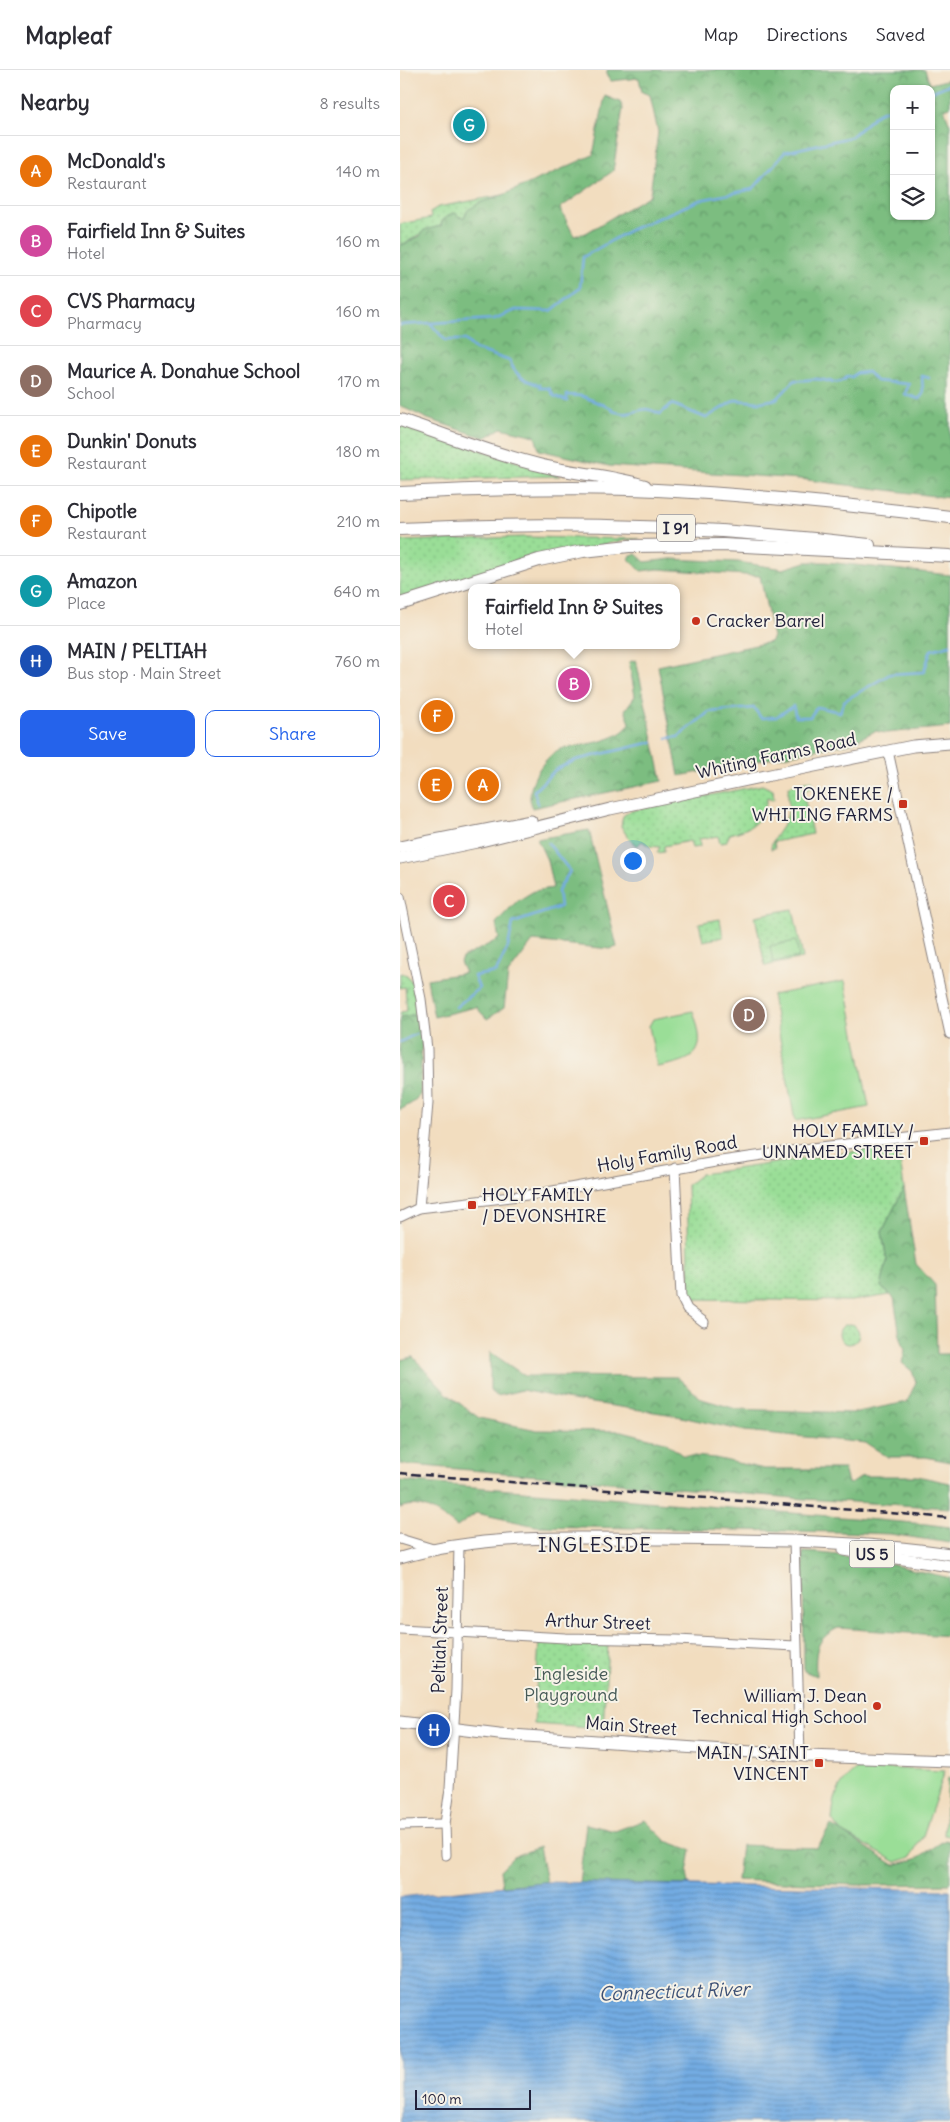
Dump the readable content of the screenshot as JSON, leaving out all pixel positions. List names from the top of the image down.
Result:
{
  "streets": {
    "highway": ["I 91"],
    "main road": ["Whiting Farms Road", "US 5", "Main Street"],
    "street": ["Holy Family Road", "Arthur Street", "Peltiah Street"]
  },
  "crossings": [
    ["US 5", "Peltiah Street"],
    ["Arthur Street", "Peltiah Street"],
    ["Peltiah Street", "Main Street"]
  ],
  "districts": ["INGLESIDE"],
  "water": ["Connecticut River"],
  "parks": ["Ingleside Playground"],
  "places": {
    "other": ["Cracker Barrel", "William J. Dean Technical High School"],
    "transit": [
      "TOKENEKE / WHITING FARMS",
      "HOLY FAMILY / UNNAMED STREET",
      "HOLY FAMILY / DEVONSHIRE",
      "MAIN / SAINT VINCENT"
    ]
  },
  "scale_bar": "100 m",
  "page": {
    "header": "Mapleaf",
    "nav": ["Map", "Directions", "Saved"],
    "heading": ["Nearby", "8 results"],
    "map_buttons": ["+", "−"],
    "pins": [
      "G",
      "B",
      "F",
      "A",
      "E",
      "C",
      "D",
      "H"
    ],
    "list": [
      {
        "mark": "A",
        "name": "McDonald's",
        "note": "Restaurant",
        "value": "140 m"
      },
      {
        "mark": "B",
        "name": "Fairfield Inn & Suites",
        "note": "Hotel",
        "value": "160 m"
      },
      {
        "mark": "C",
        "name": "CVS Pharmacy",
        "note": "Pharmacy",
        "value": "160 m"
      },
      {
        "mark": "D",
        "name": "Maurice A. Donahue School",
        "note": "School",
        "value": "170 m"
      },
      {
        "mark": "E",
        "name": "Dunkin' Donuts",
        "note": "Restaurant",
        "value": "180 m"
      },
      {
        "mark": "F",
        "name": "Chipotle",
        "note": "Restaurant",
        "value": "210 m"
      },
      {
        "mark": "G",
        "name": "Amazon",
        "note": "Place",
        "value": "640 m"
      },
      {
        "mark": "H",
        "name": "MAIN / PELTIAH",
        "note": "Bus stop · Main Street",
        "value": "760 m"
      }
    ],
    "popup": ["Fairfield Inn & Suites", "Hotel"],
    "buttons": ["Save", "Share"],
    "scale": "100 m"
  }
}
